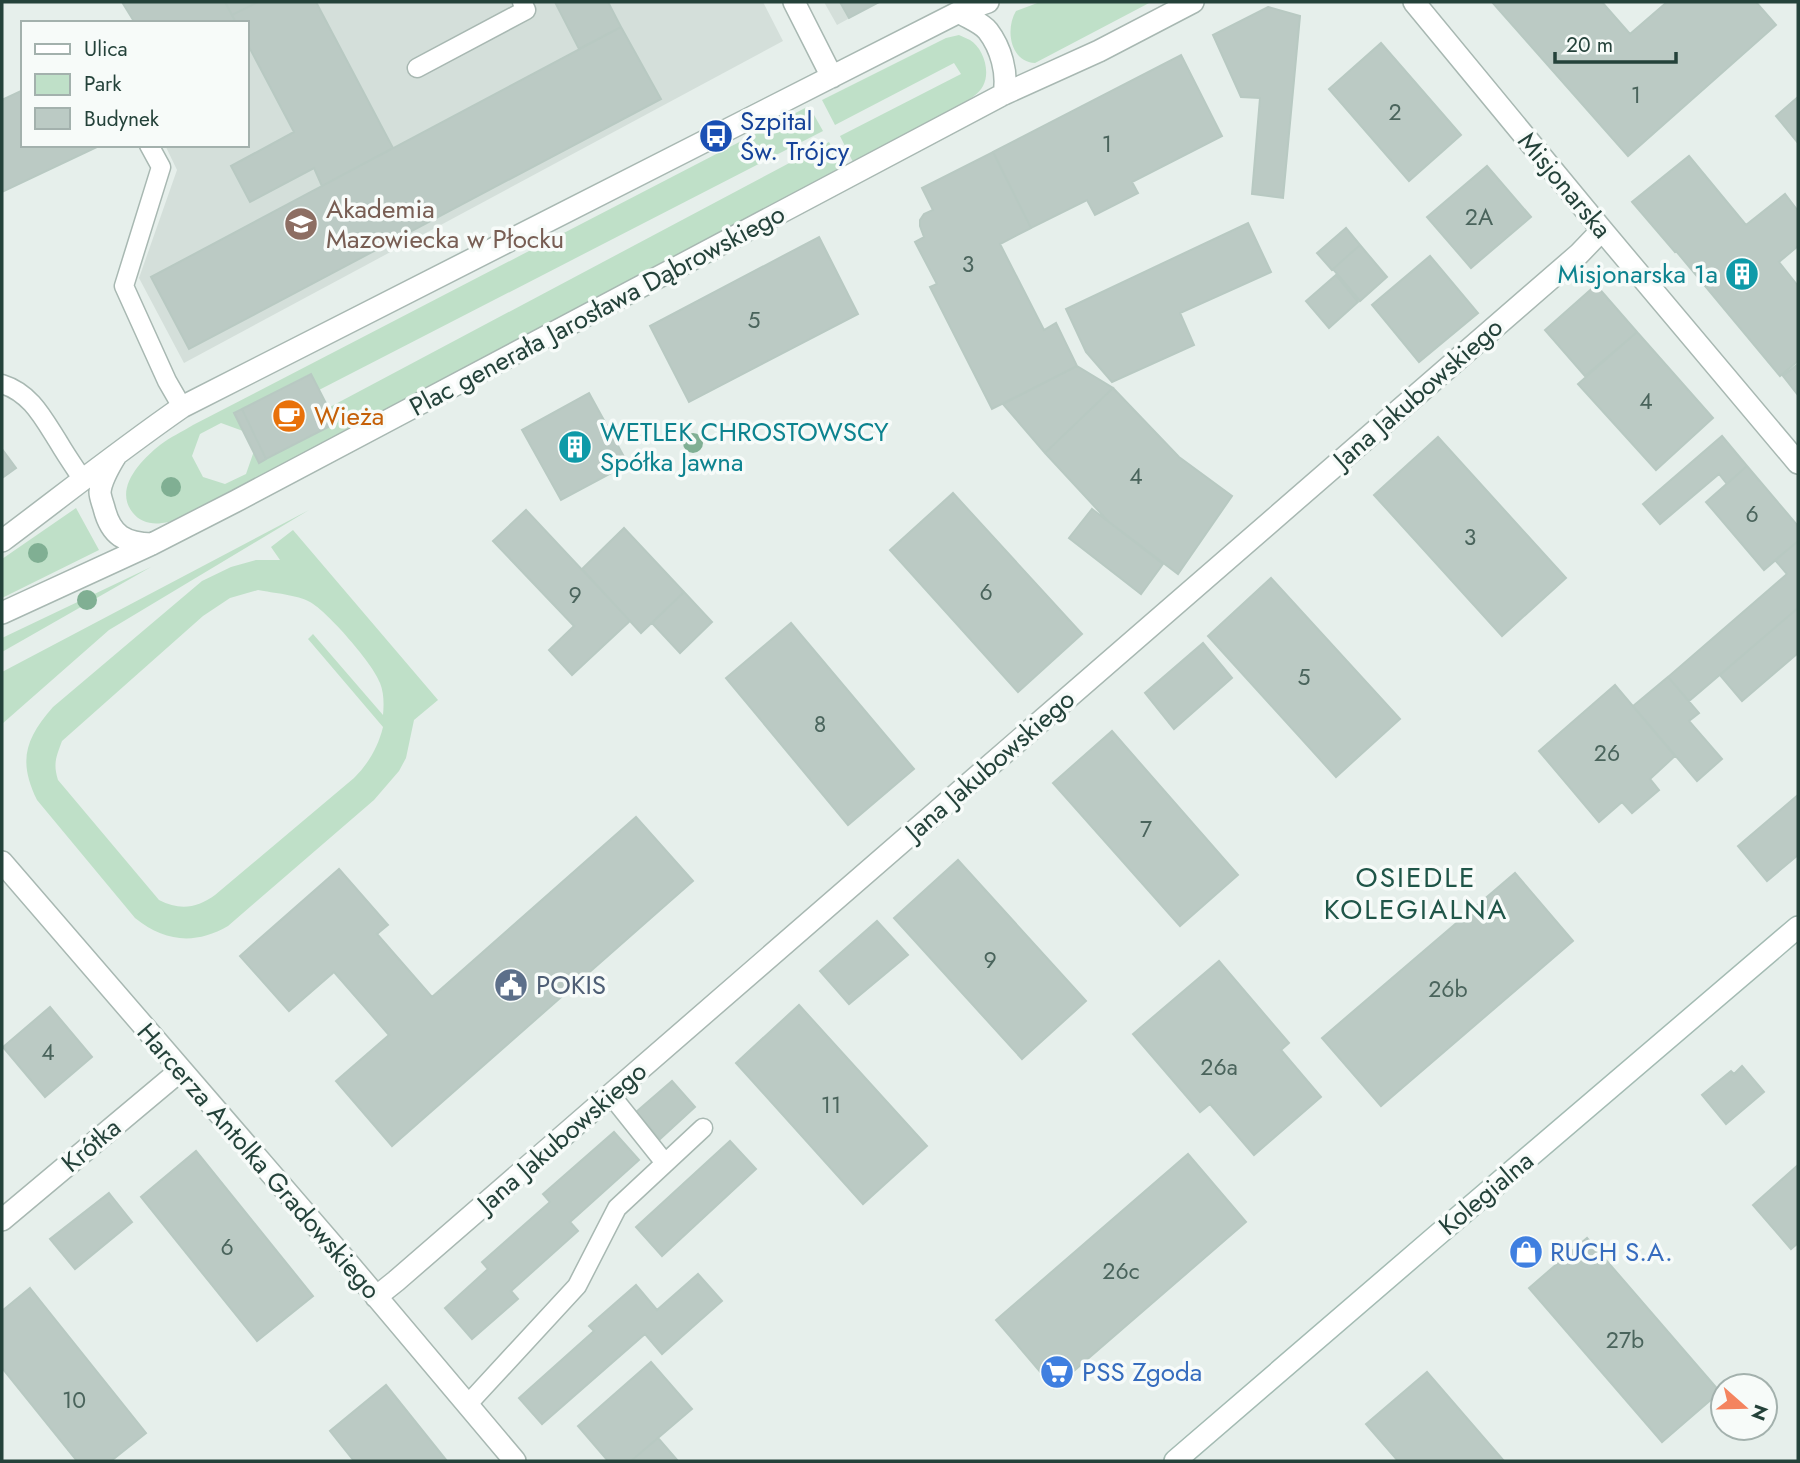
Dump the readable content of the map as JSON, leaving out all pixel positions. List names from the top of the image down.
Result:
{
  "streets": {
    "street": [
      "Misjonarska",
      "Plac generała Jarosława Dąbrowskiego",
      "Jana Jakubowskiego",
      "Krótka",
      "Harcerza Antolka Gradowskiego",
      "Kolegialna"
    ]
  },
  "crossings": [
    ["Misjonarska", "Jana Jakubowskiego"],
    ["Jana Jakubowskiego", "Harcerza Antolka Gradowskiego"],
    ["Krótka", "Harcerza Antolka Gradowskiego"]
  ],
  "districts": ["OSIEDLE KOLEGIALNA"],
  "places": {
    "bus stop": ["Szpital Św. Trójcy"],
    "school or university": ["Akademia Mazowiecka w Płocku"],
    "building": ["Misjonarska 1a", "WETLEK CHROSTOWSCY Spółka Jawna"],
    "cafe": ["Wieża"],
    "public building": ["POKIS"],
    "shop": ["RUCH S.A."],
    "supermarket": ["PSS Zgoda"]
  },
  "house_numbers": [
    "1",
    "2",
    "1",
    "2A",
    "3",
    "5",
    "4",
    "4",
    "6",
    "3",
    "6",
    "9",
    "5",
    "8",
    "26",
    "7",
    "9",
    "26b",
    "4",
    "26a",
    "11",
    "6",
    "26c",
    "27b",
    "10"
  ],
  "legend": ["Ulica", "Park", "Budynek"],
  "scale_bar": "20 m",
  "north": "right"
}
